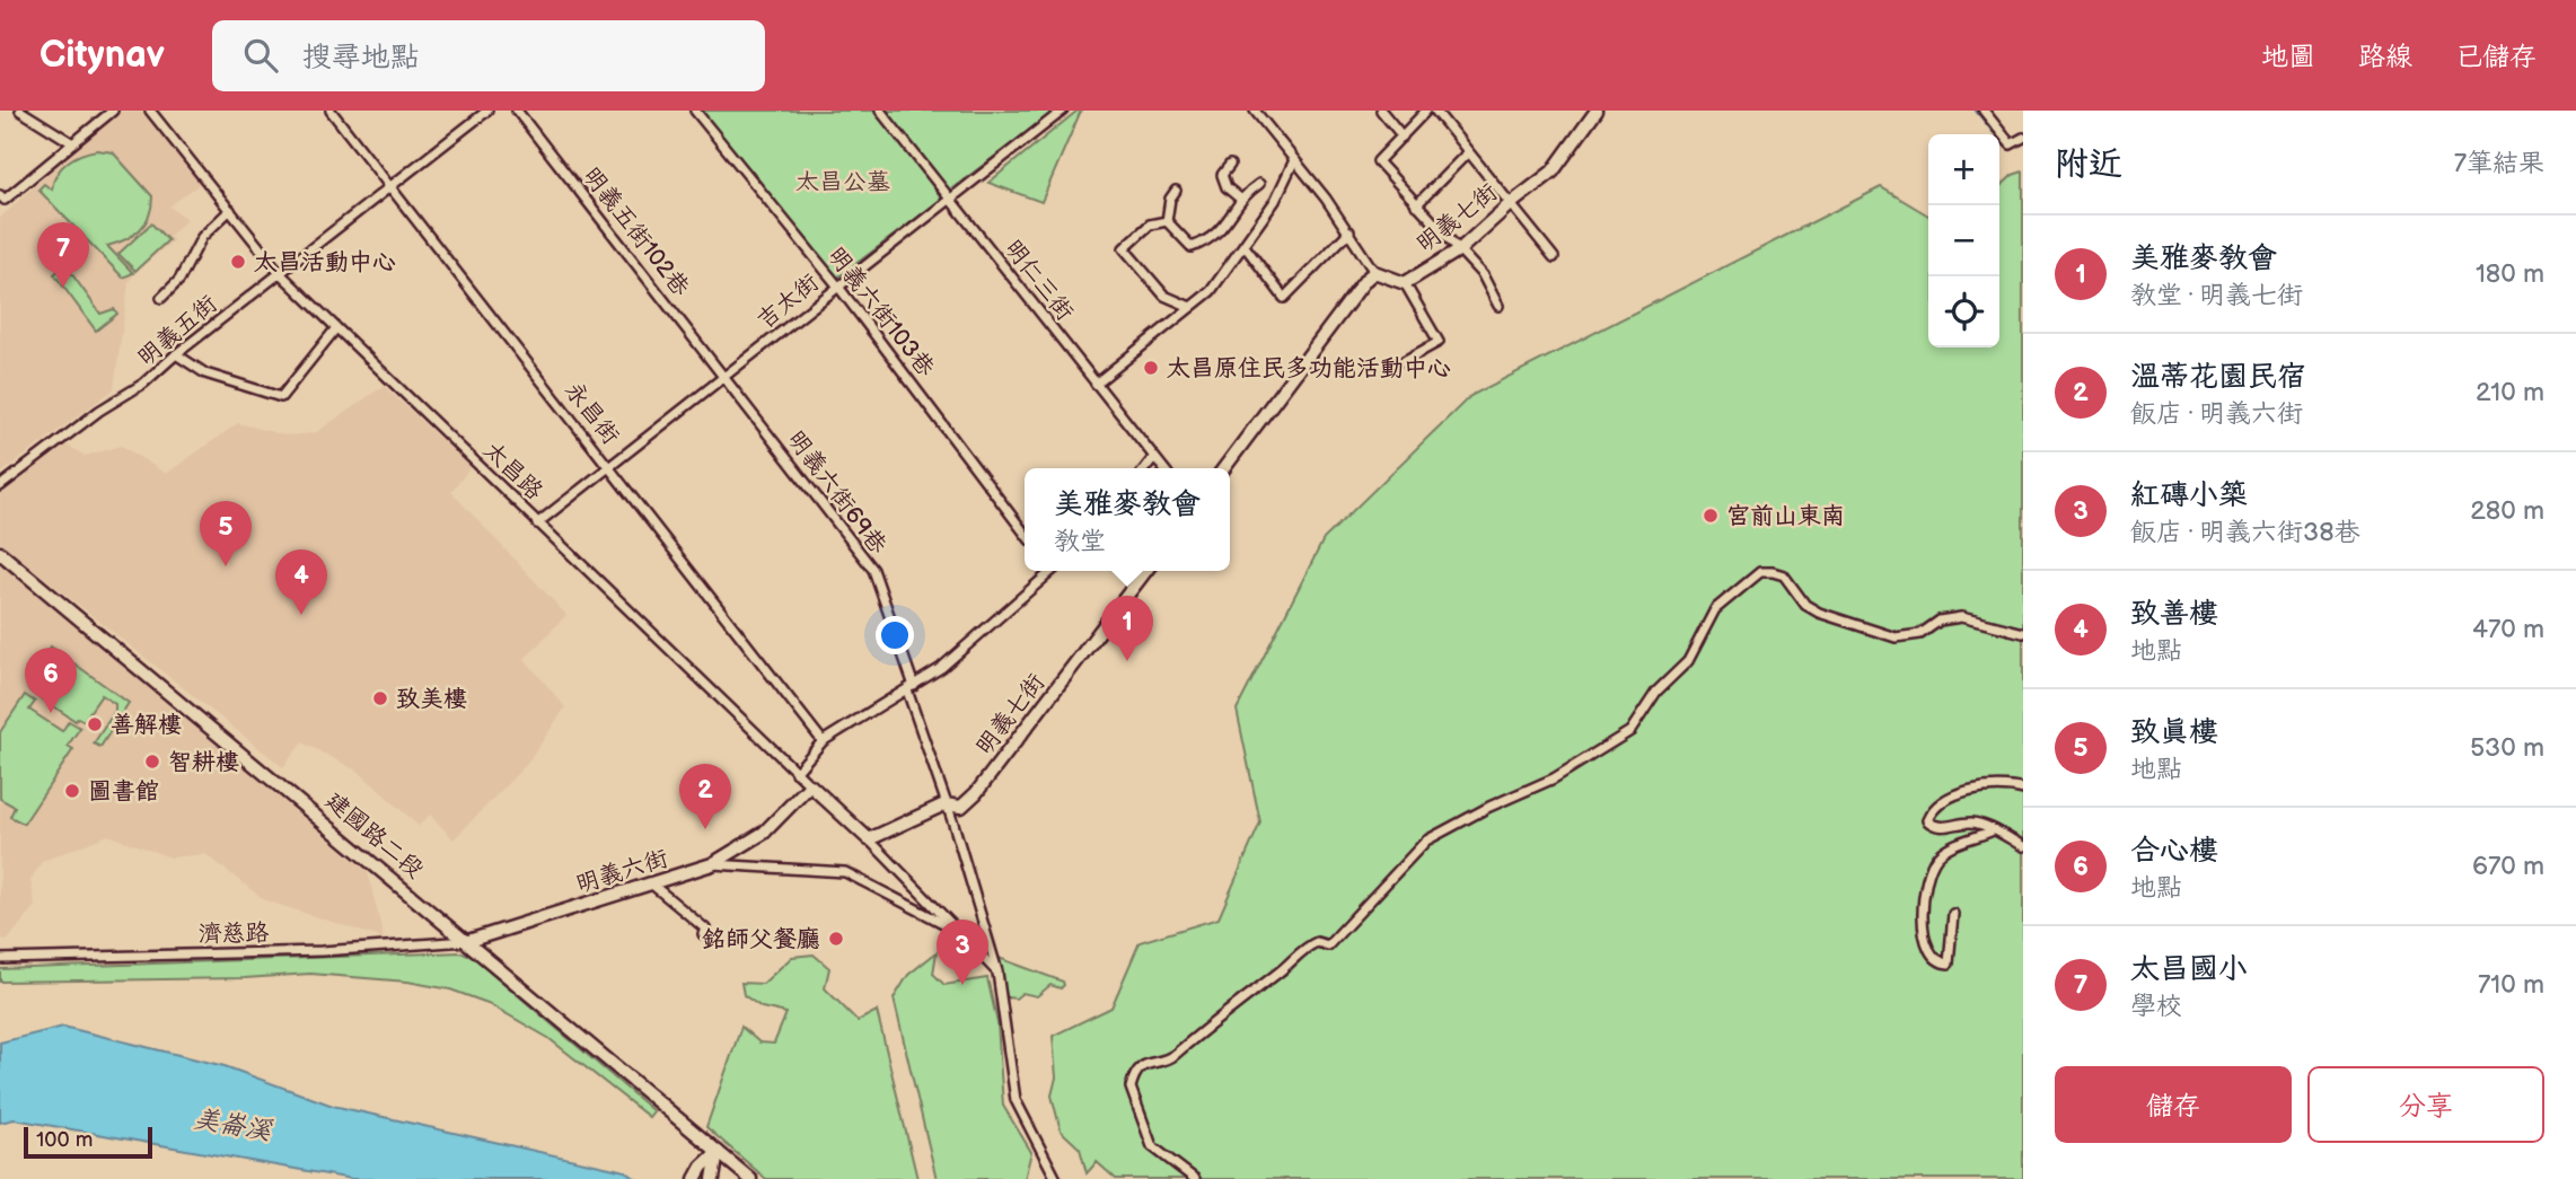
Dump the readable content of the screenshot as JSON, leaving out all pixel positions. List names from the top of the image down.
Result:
{
  "streets": {
    "street": [
      "明義七街",
      "明義五街102巷",
      "明仁三街",
      "吉太街",
      "明義六街103巷",
      "明義五街",
      "永昌街",
      "太昌路",
      "明義六街69巷",
      "建國路二段",
      "明義六街",
      "濟慈路"
    ]
  },
  "crossings": [
    ["明義七街", "太昌路"],
    ["明義七街", "明義六街69巷"],
    ["明義五街102巷", "吉太街"],
    ["明義五街102巷", "明義六街69巷"],
    ["明仁三街", "吉太街"],
    ["吉太街", "明義六街103巷"],
    ["吉太街", "永昌街"],
    ["吉太街", "太昌路"],
    ["吉太街", "明義六街69巷"],
    ["明義五街", "永昌街"],
    ["明義五街", "太昌路"],
    ["太昌路", "明義六街"],
    ["建國路二段", "明義六街"],
    ["建國路二段", "濟慈路"],
    ["明義六街", "濟慈路"]
  ],
  "water": ["美崙溪"],
  "parks": ["太昌公墓"],
  "places": [
    "太昌活動中心",
    "太昌原住民多功能活動中心",
    "宮前山東南",
    "致美樓",
    "善解樓",
    "智耕樓",
    "圖書館",
    "銘師父餐廳"
  ],
  "scale_bar": "100 m",
  "page": {
    "header": "Citynav",
    "search": "搜尋地點",
    "nav": ["地圖", "路線", "已儲存"],
    "heading": ["附近", "7筆結果"],
    "map_buttons": ["+", "−"],
    "list": [
      {
        "mark": "1",
        "name": "美雅麥教會",
        "note": "教堂 · 明義七街",
        "value": "180 m"
      },
      {
        "mark": "2",
        "name": "溫蒂花園民宿",
        "note": "飯店 · 明義六街",
        "value": "210 m"
      },
      {
        "mark": "3",
        "name": "紅磚小築",
        "note": "飯店 · 明義六街38巷",
        "value": "280 m"
      },
      {
        "mark": "4",
        "name": "致善樓",
        "note": "地點",
        "value": "470 m"
      },
      {
        "mark": "5",
        "name": "致真樓",
        "note": "地點",
        "value": "530 m"
      },
      {
        "mark": "6",
        "name": "合心樓",
        "note": "地點",
        "value": "670 m"
      },
      {
        "mark": "7",
        "name": "太昌國小",
        "note": "學校",
        "value": "710 m"
      }
    ],
    "pins": [
      "7",
      "5",
      "4",
      "1",
      "6",
      "2",
      "3"
    ],
    "popup": ["美雅麥教會", "教堂"],
    "buttons": ["儲存", "分享"],
    "scale": "100 m"
  }
}
